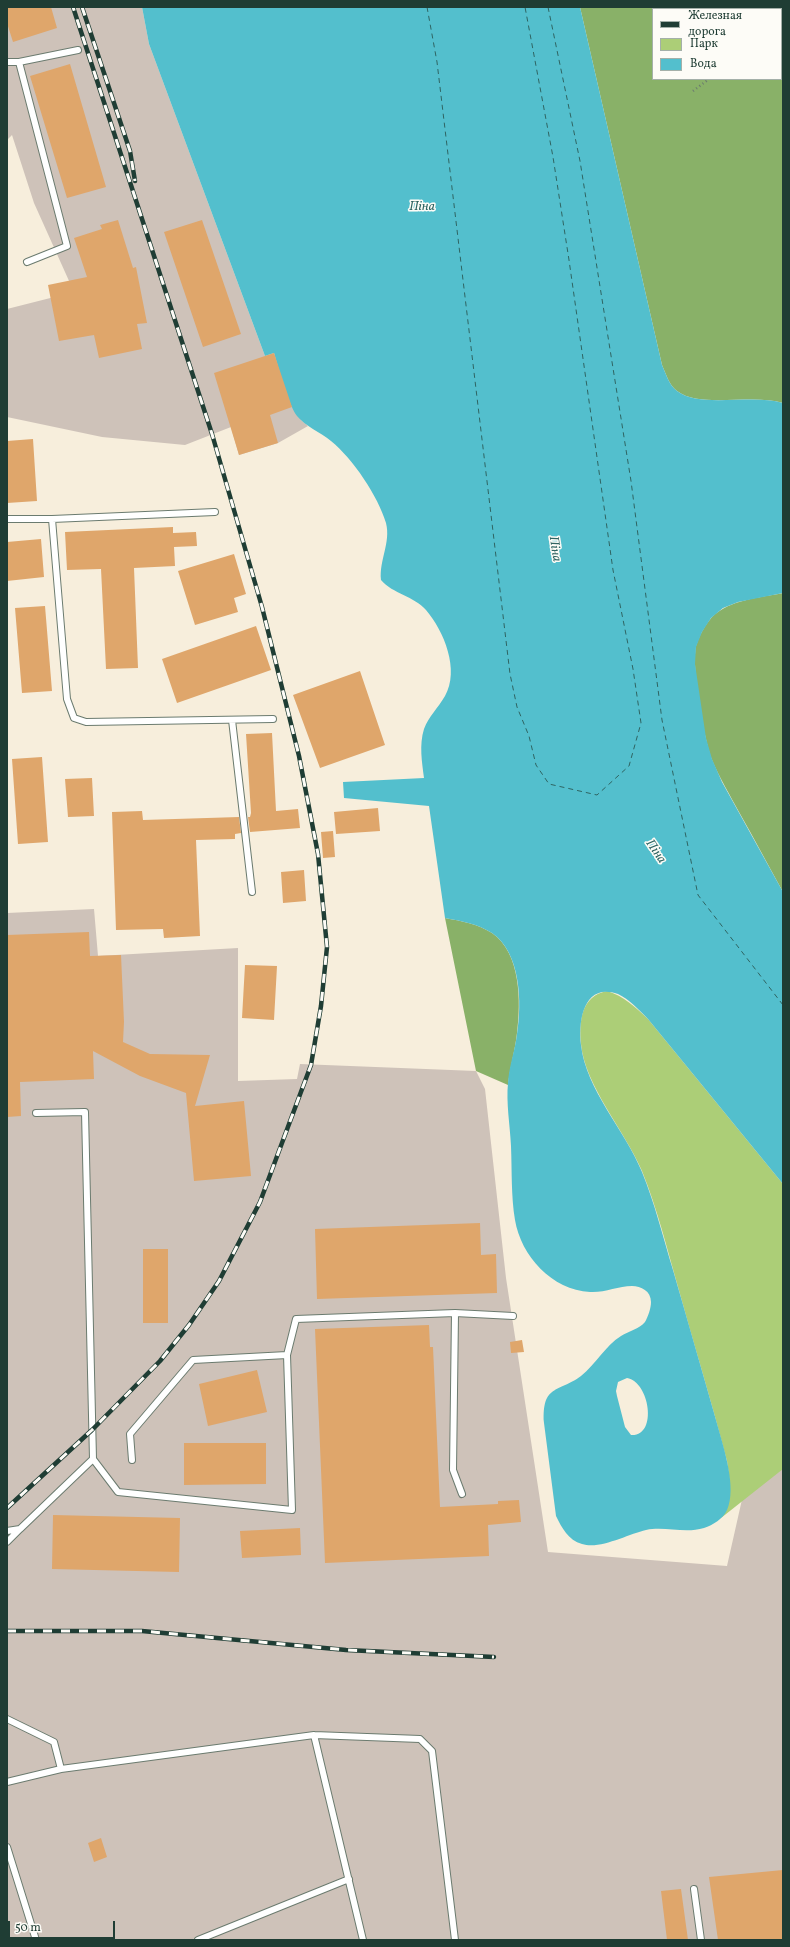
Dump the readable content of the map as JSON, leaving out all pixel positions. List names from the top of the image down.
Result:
{
  "water": ["Піна"],
  "legend": ["Железная дорога", "Парк", "Вода"],
  "scale_bar": "50 m"
}
